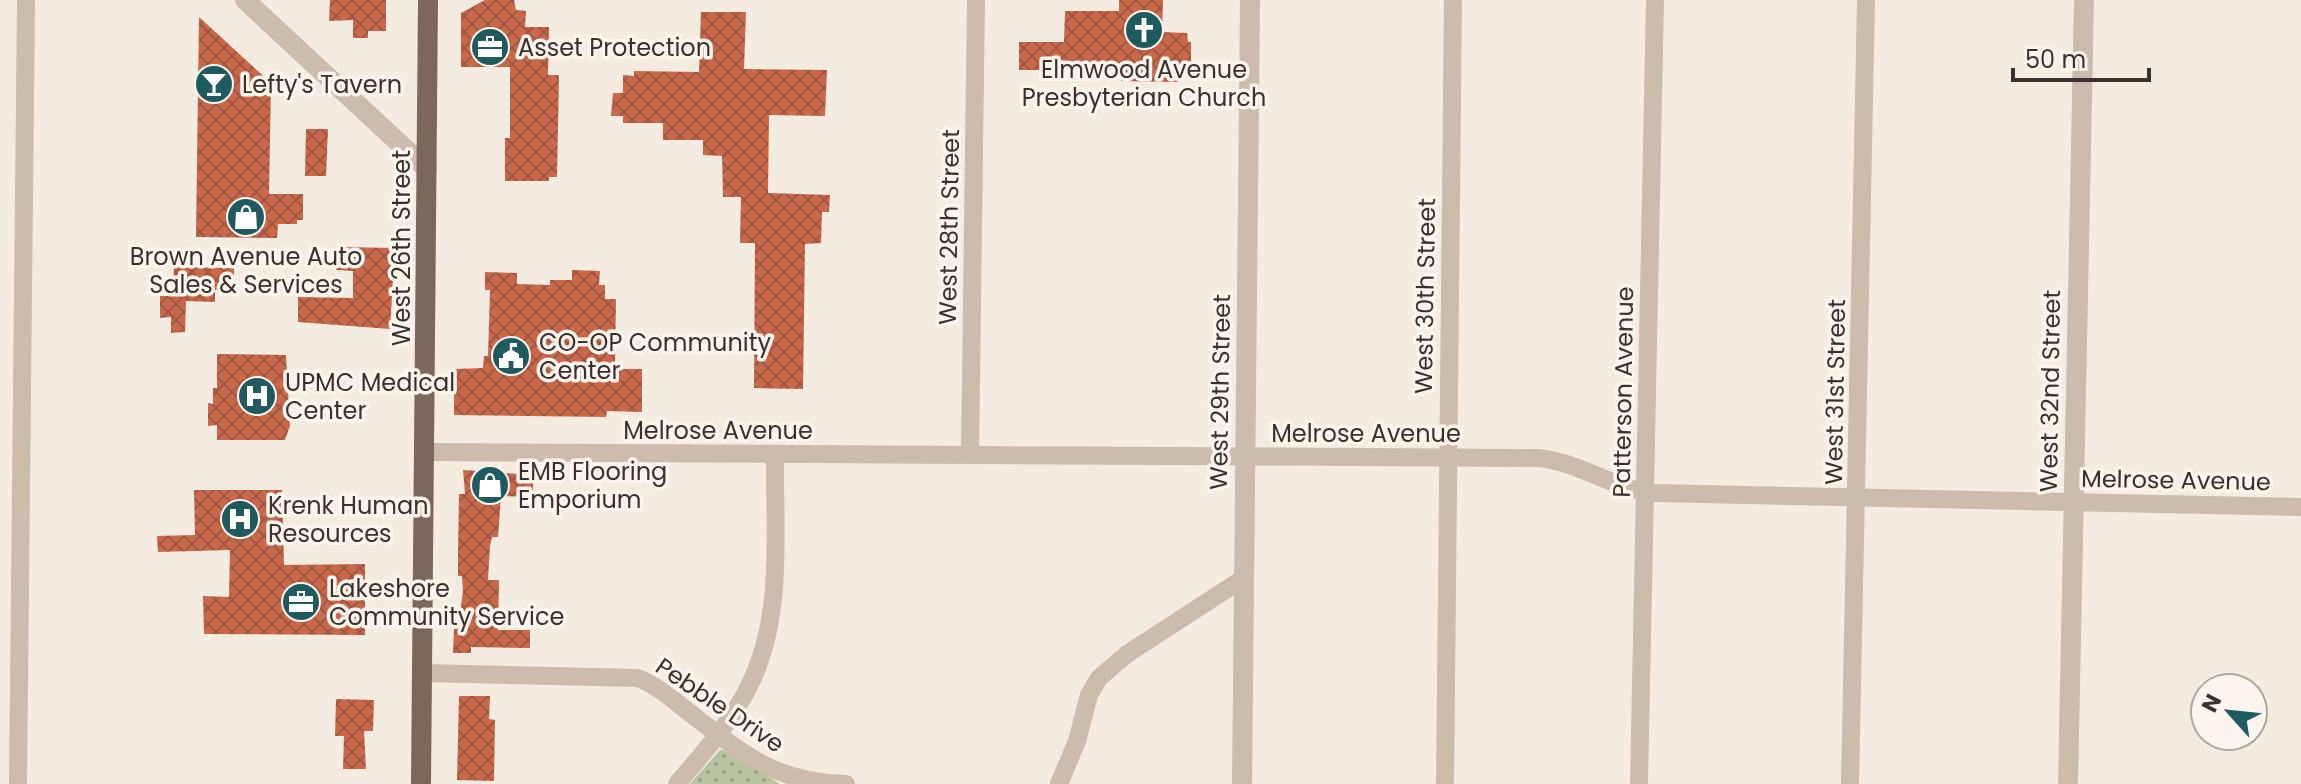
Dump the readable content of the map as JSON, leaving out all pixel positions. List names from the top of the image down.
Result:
{
  "streets": {
    "main road": ["West 26th Street"],
    "street": [
      "West 28th Street",
      "West 30th Street",
      "West 32nd Street",
      "West 29th Street",
      "Patterson Avenue",
      "West 31st Street",
      "Melrose Avenue",
      "Pebble Drive"
    ]
  },
  "crossings": [
    ["West 28th Street", "Melrose Avenue"],
    ["West 26th Street", "Melrose Avenue"],
    ["West 26th Street", "Pebble Drive"],
    ["West 30th Street", "Melrose Avenue"],
    ["West 32nd Street", "Melrose Avenue"],
    ["West 29th Street", "Melrose Avenue"],
    ["Patterson Avenue", "Melrose Avenue"],
    ["West 31st Street", "Melrose Avenue"]
  ],
  "places": {
    "church": ["Elmwood Avenue Presbyterian Church"],
    "office": ["Asset Protection", "Lakeshore Community Service"],
    "bar": ["Lefty's Tavern"],
    "shop": ["Brown Avenue Auto Sales & Services", "EMB Flooring Emporium"],
    "public building": ["CO-OP Community Center"],
    "hospital": ["UPMC Medical Center", "Krenk Human Resources"]
  },
  "scale_bar": "50 m",
  "north": "top left"
}
